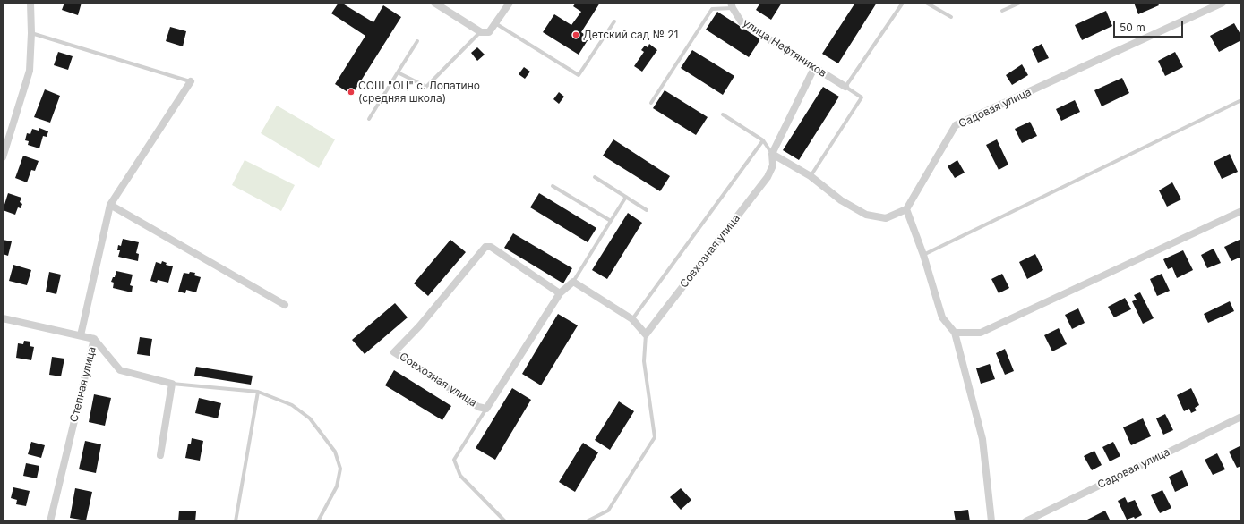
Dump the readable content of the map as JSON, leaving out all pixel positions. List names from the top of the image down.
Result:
{
  "streets": {
    "street": [
      "улица Нефтяников",
      "Садовая улица",
      "Совхозная улица",
      "Степная улица"
    ]
  },
  "crossings": [
    ["улица Нефтяников", "Совхозная улица"]
  ],
  "places": ["Детский сад № 21", "СОШ \"ОЦ\" с. Лопатино (средняя школа)"],
  "scale_bar": "50 m"
}
